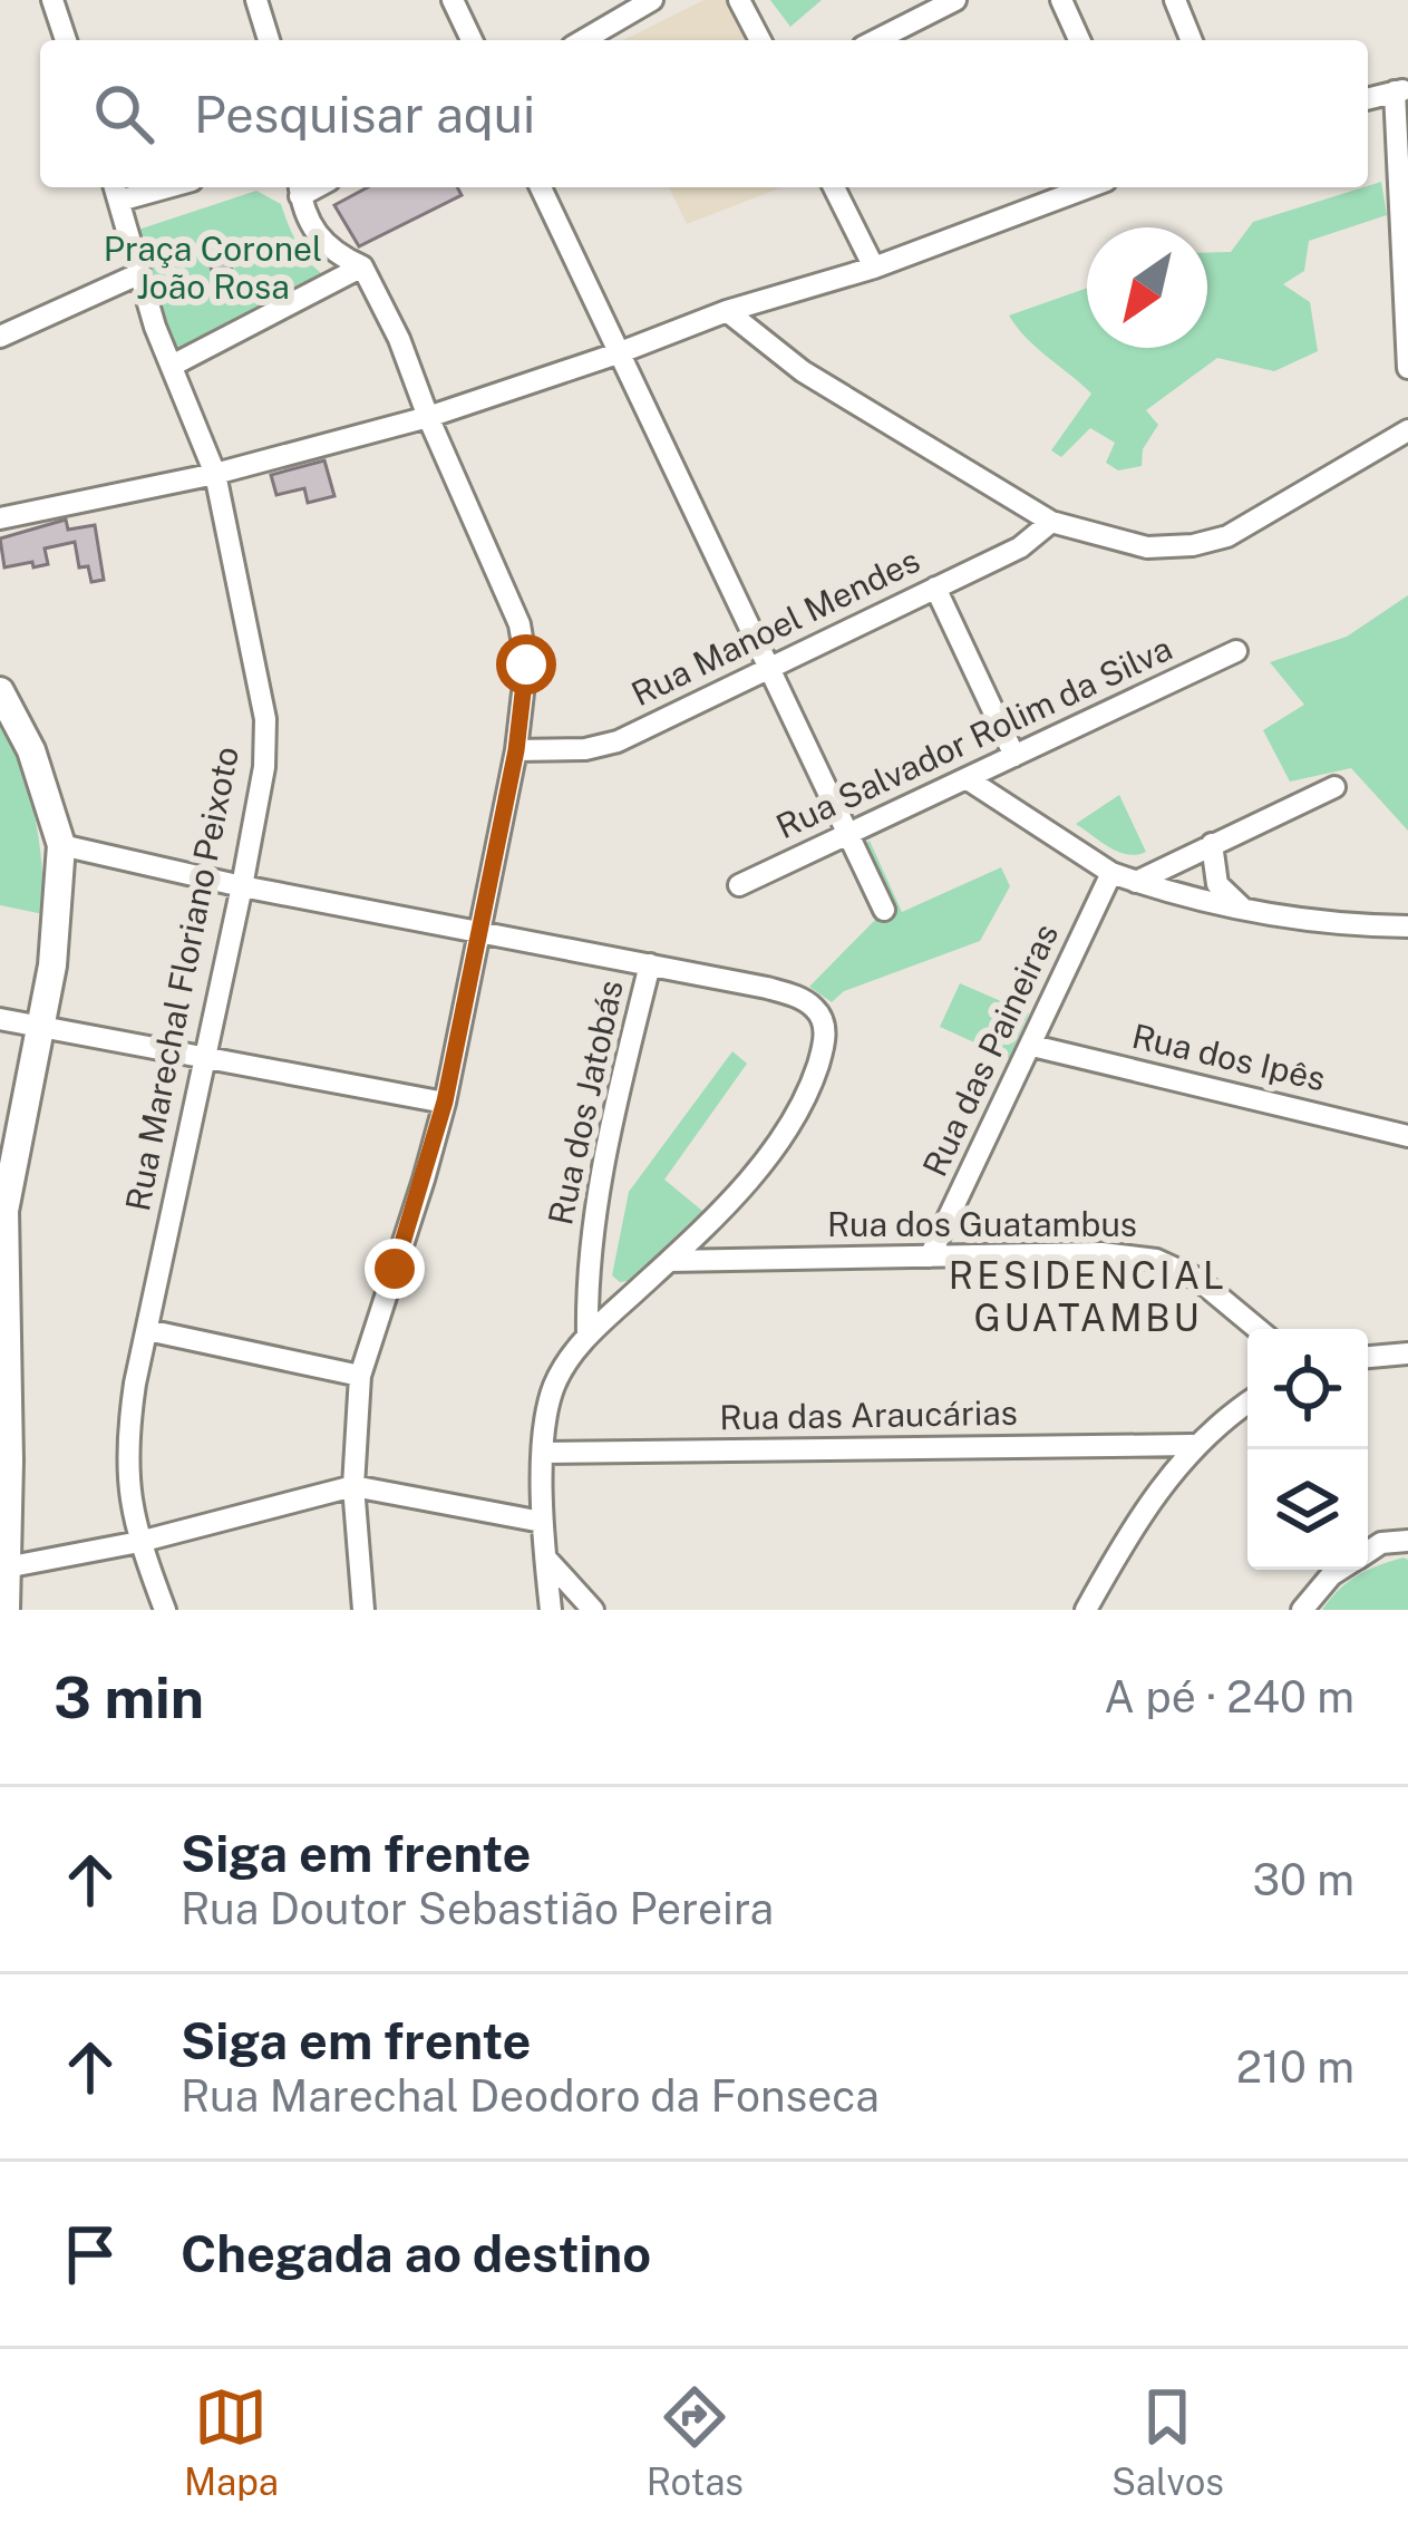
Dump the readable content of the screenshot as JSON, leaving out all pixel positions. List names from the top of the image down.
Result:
{
  "streets": {
    "street": [
      "Rua Manoel Mendes",
      "Rua Salvador Rolim da Silva",
      "Rua Marechal Floriano Peixoto",
      "Rua das Paineiras",
      "Rua dos Ipês",
      "Rua dos Jatobás",
      "Rua dos Guatambus",
      "Rua das Araucárias"
    ]
  },
  "crossings": [
    ["Rua das Paineiras", "Rua dos Ipês"],
    ["Rua das Paineiras", "Rua dos Guatambus"]
  ],
  "districts": ["RESIDENCIAL GUATAMBU"],
  "parks": ["Praça Coronel João Rosa"],
  "north": "bottom left",
  "page": {
    "search": "Pesquisar aqui",
    "heading": ["3 min", "A pé · 240 m"],
    "list": [
      ["Siga em frente", "Rua Doutor Sebastião Pereira", "30 m"],
      ["Siga em frente", "Rua Marechal Deodoro da Fonseca", "210 m"],
      "Chegada ao destino"
    ],
    "nav": ["Mapa", "Rotas", "Salvos"]
  }
}
